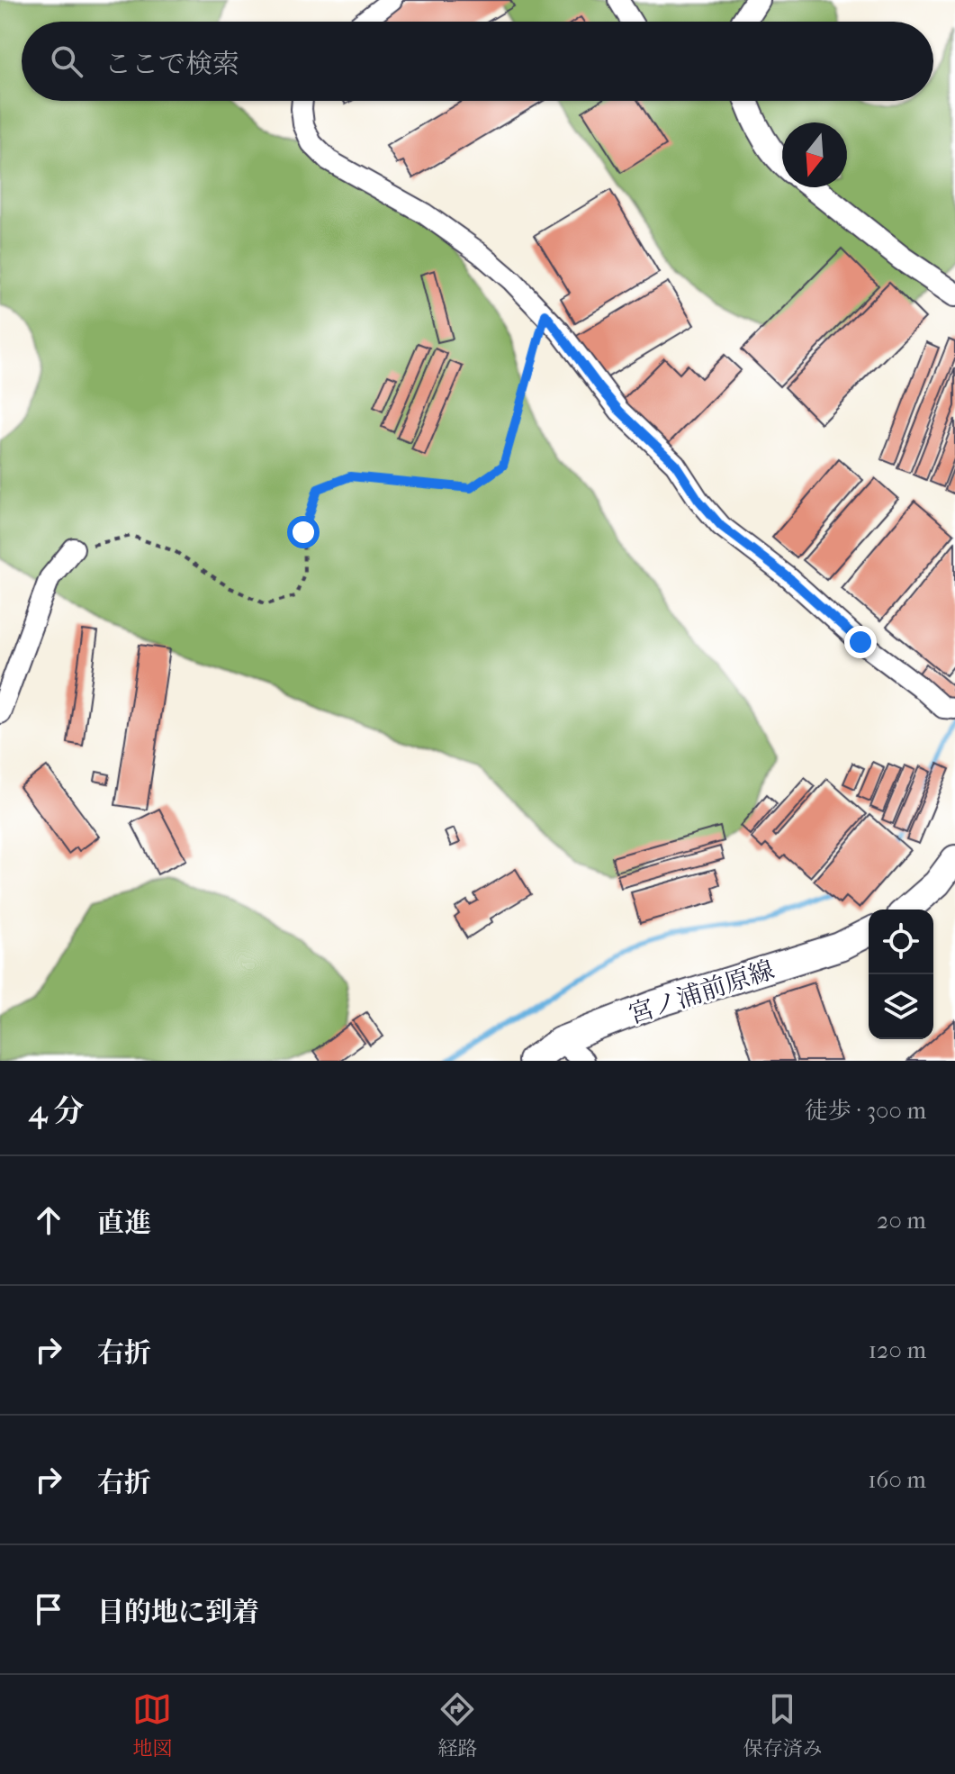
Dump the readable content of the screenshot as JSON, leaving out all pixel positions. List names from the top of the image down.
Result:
{
  "streets": {
    "main road": ["宮ノ浦前原線"]
  },
  "north": "bottom",
  "page": {
    "search": "ここで検索",
    "heading": ["4 分", "徒歩 · 300 m"],
    "list": [
      ["直進", "20 m"],
      ["右折", "120 m"],
      ["右折", "160 m"],
      "目的地に到着"
    ],
    "nav": ["地図", "経路", "保存済み"]
  }
}
